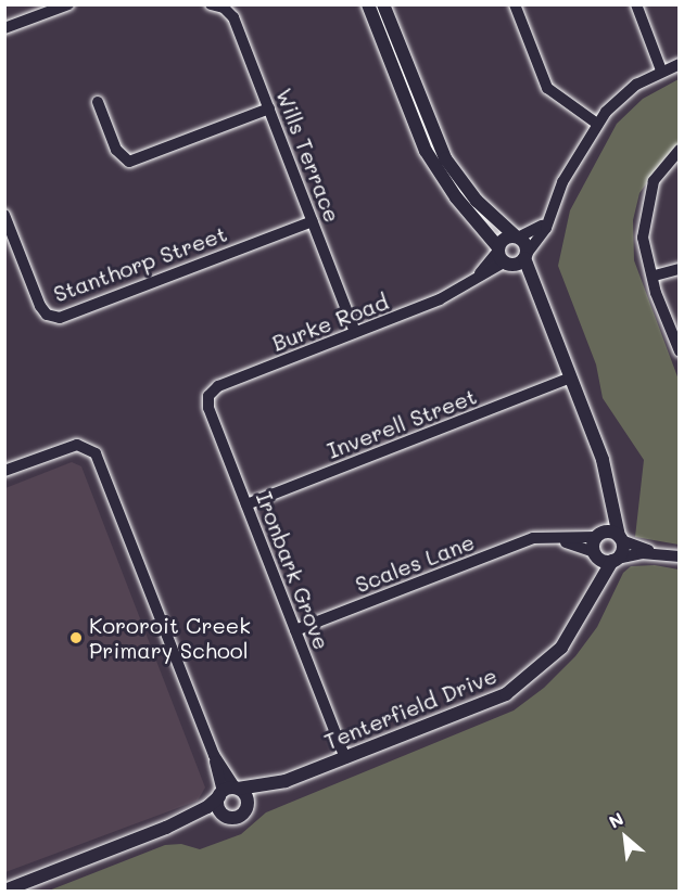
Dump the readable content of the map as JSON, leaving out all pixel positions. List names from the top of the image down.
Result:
{
  "streets": {
    "street": [
      "Wills Terrace",
      "Stanthorp Street",
      "Burke Road",
      "Inverell Street",
      "Scales Lane",
      "Ironbark Grove",
      "Tenterfield Drive"
    ]
  },
  "crossings": [
    ["Wills Terrace", "Stanthorp Street"],
    ["Wills Terrace", "Burke Road"],
    ["Burke Road", "Ironbark Grove"],
    ["Inverell Street", "Ironbark Grove"],
    ["Scales Lane", "Ironbark Grove"],
    ["Scales Lane", "Tenterfield Drive"],
    ["Ironbark Grove", "Tenterfield Drive"]
  ],
  "places": ["Kororoit Creek Primary School"],
  "north": "top left"
}
